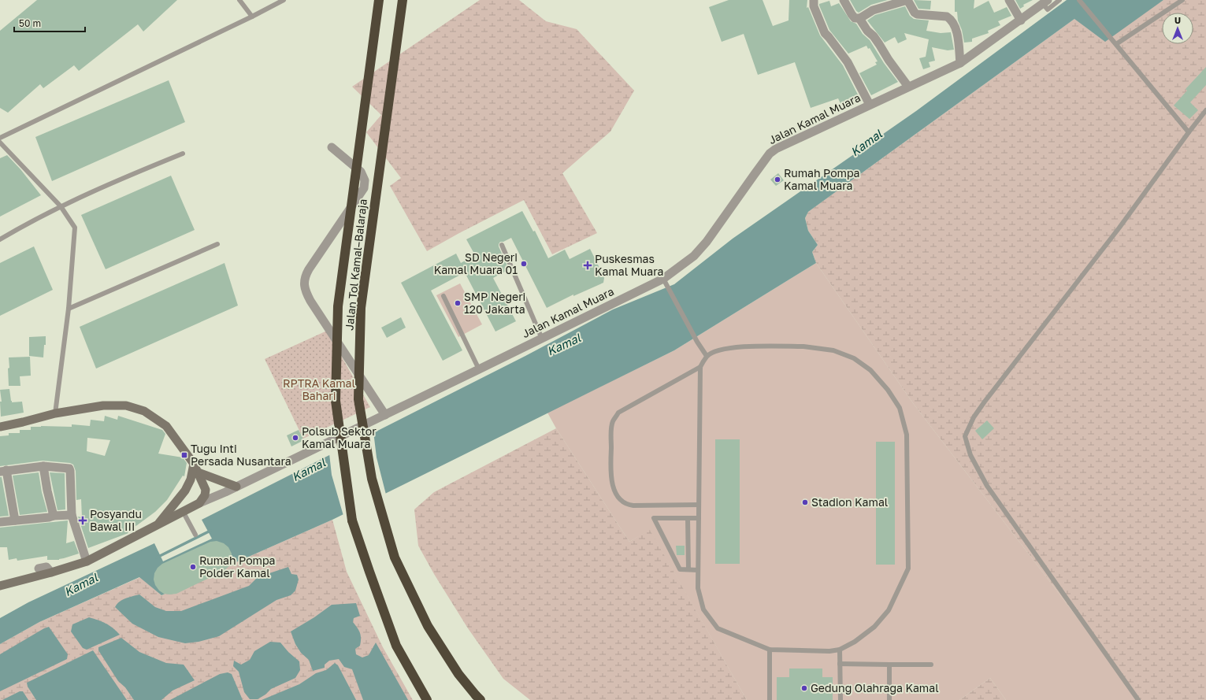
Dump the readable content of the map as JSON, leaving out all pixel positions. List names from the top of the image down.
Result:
{
  "streets": {
    "highway": ["Jalan Tol Kamal–Balaraja"],
    "street": ["Jalan Kamal Muara"]
  },
  "water": ["Kamal"],
  "parks": ["RPTRA Kamal Bahari"],
  "places": {
    "other": [
      "Rumah Pompa Kamal Muara",
      "SD Negeri Kamal Muara 01",
      "SMP Negeri 120 Jakarta",
      "Polsub Sektor Kamal Muara",
      "Stadion Kamal",
      "Rumah Pompa Polder Kamal",
      "Gedung Olahraga Kamal"
    ],
    "health": ["Puskesmas Kamal Muara", "Posyandu Bawal III"],
    "transit": ["Tugu Inti Persada Nusantara"]
  },
  "scale_bar": "50 m",
  "north": "top"
}
